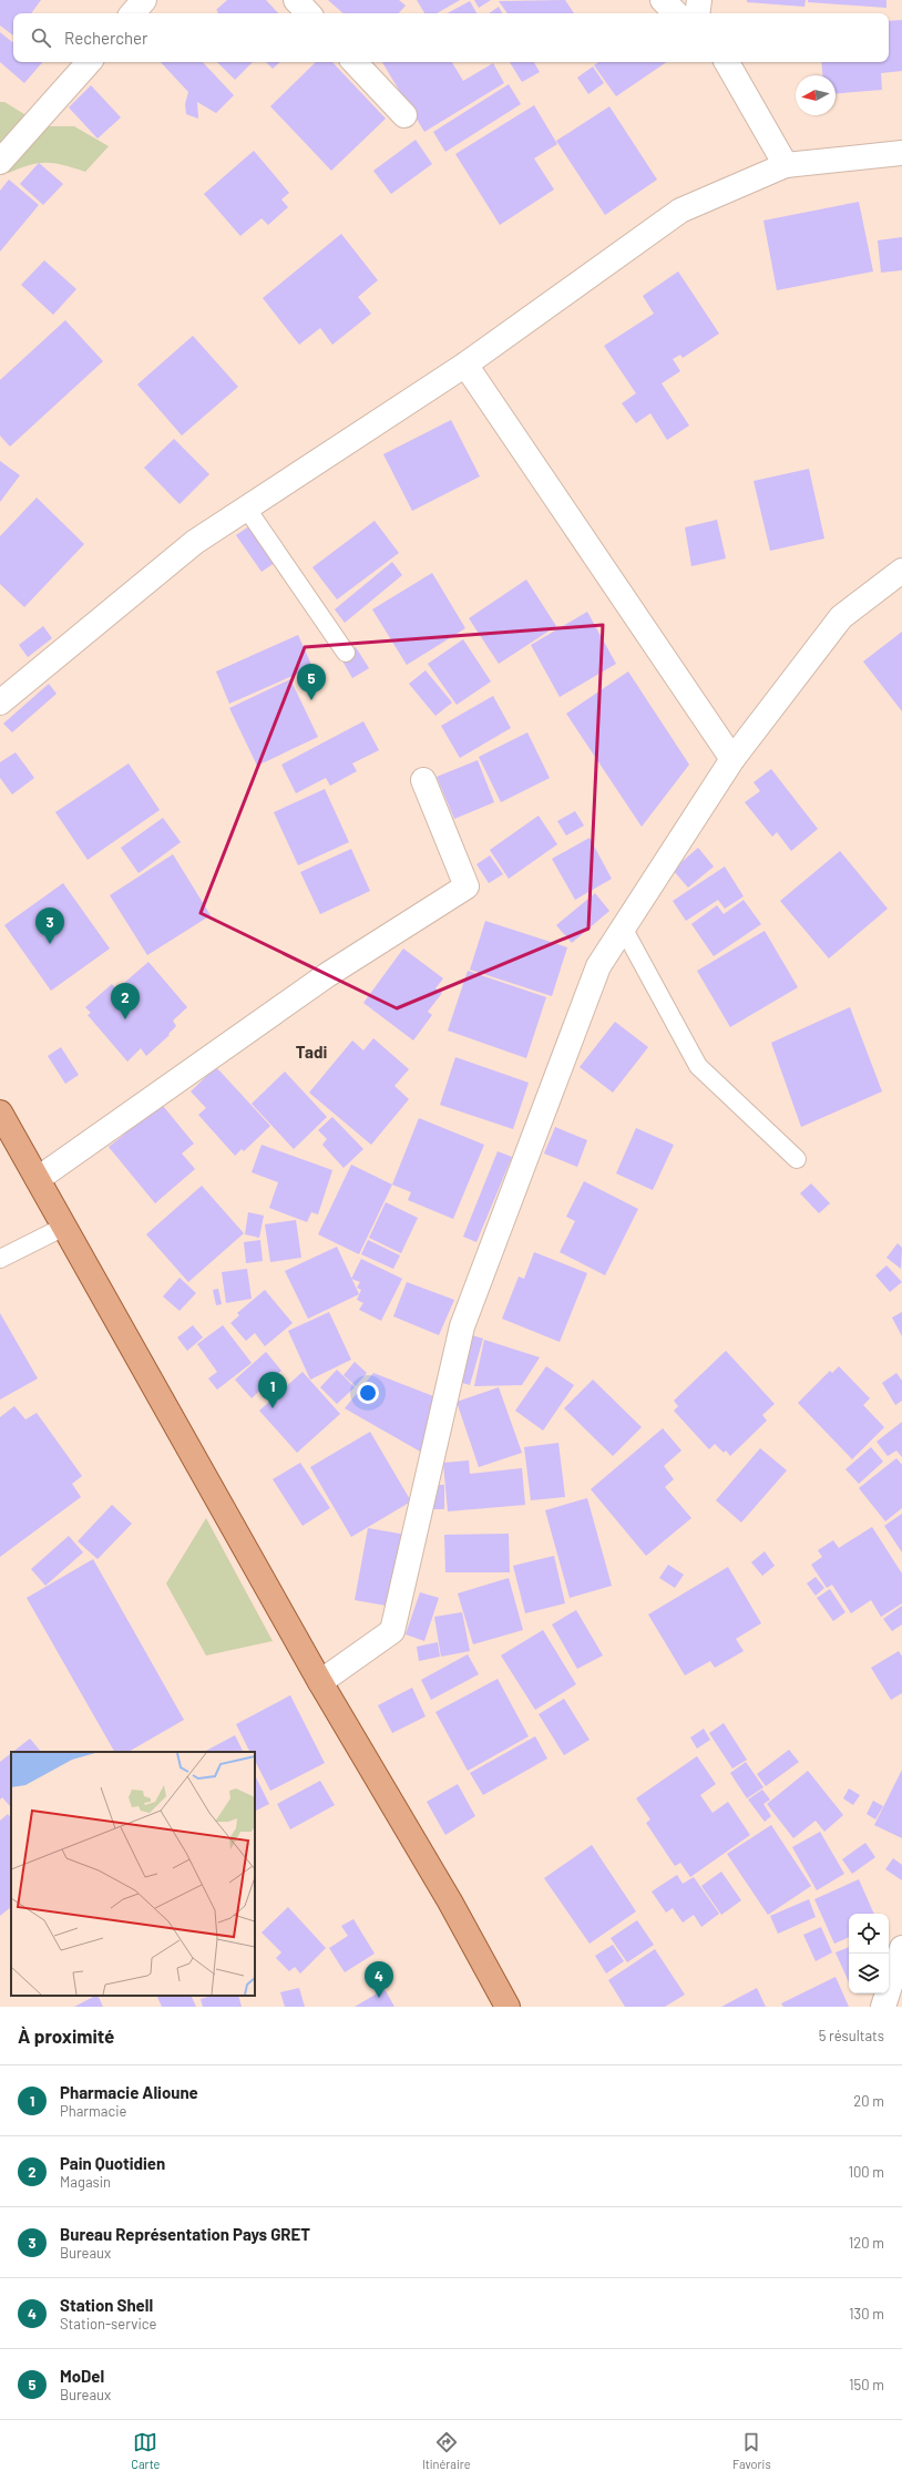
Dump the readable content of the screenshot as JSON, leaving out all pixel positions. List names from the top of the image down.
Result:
{
  "districts": ["Tadi"],
  "north": "left",
  "page": {
    "search": "Rechercher",
    "pins": [
      "5",
      "3",
      "2",
      "1",
      "4"
    ],
    "heading": ["À proximité", "5 résultats"],
    "list": [
      {
        "mark": "1",
        "name": "Pharmacie Alioune",
        "note": "Pharmacie",
        "value": "20 m"
      },
      {
        "mark": "2",
        "name": "Pain Quotidien",
        "note": "Magasin",
        "value": "100 m"
      },
      {
        "mark": "3",
        "name": "Bureau Représentation Pays GRET",
        "note": "Bureaux",
        "value": "120 m"
      },
      {
        "mark": "4",
        "name": "Station Shell",
        "note": "Station-service",
        "value": "130 m"
      },
      {
        "mark": "5",
        "name": "MoDel",
        "note": "Bureaux",
        "value": "150 m"
      }
    ],
    "nav": ["Carte", "Itinéraire", "Favoris"]
  }
}
